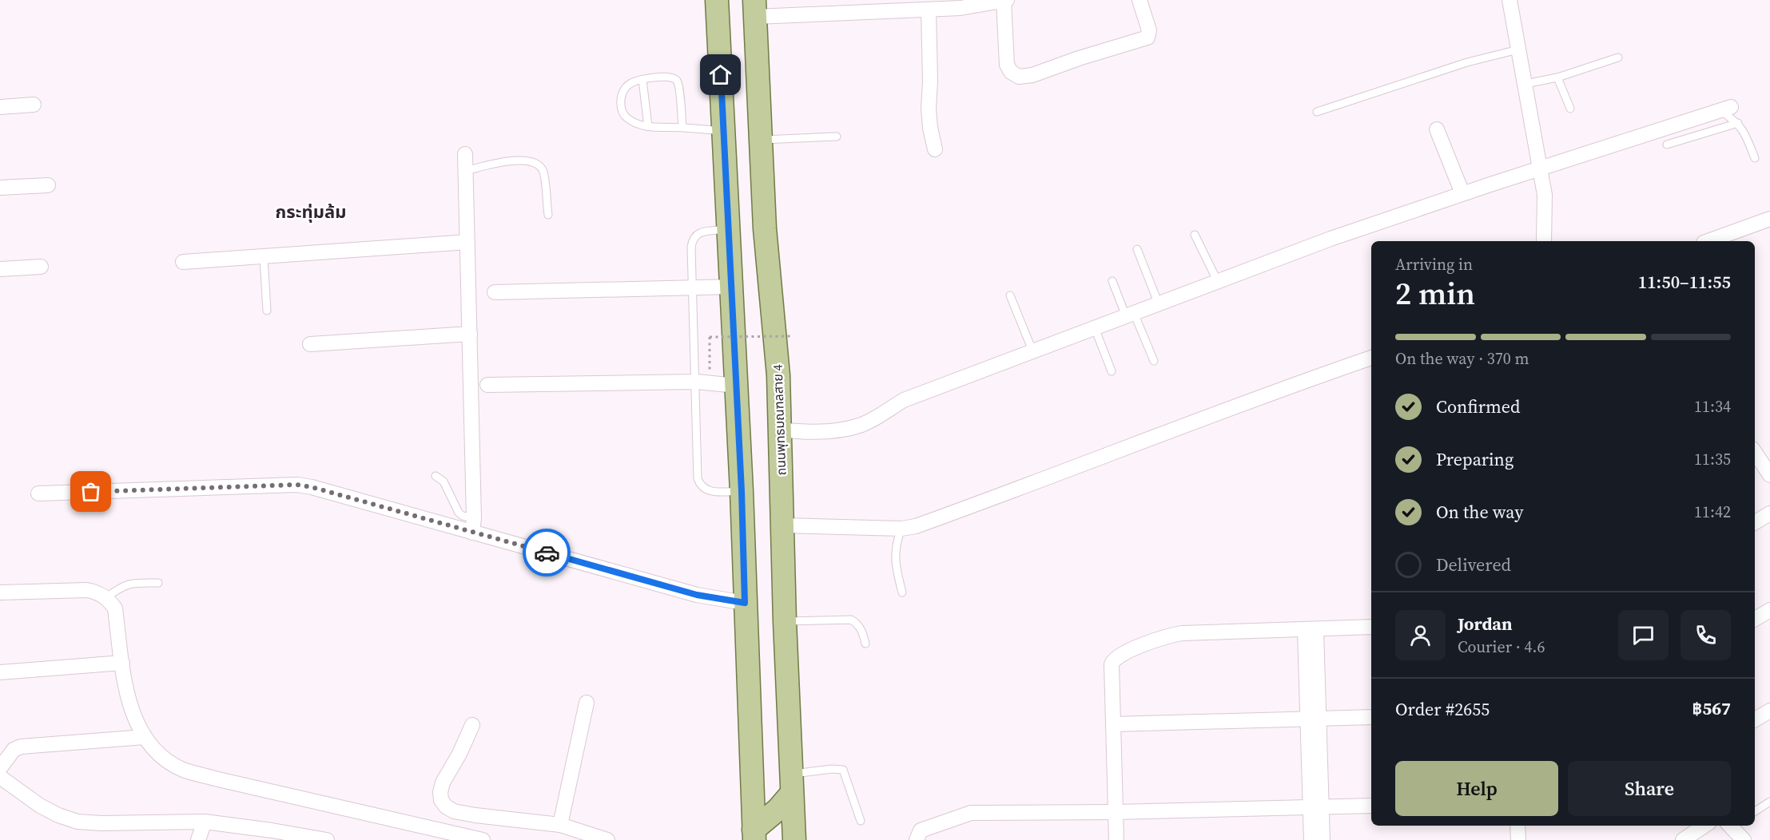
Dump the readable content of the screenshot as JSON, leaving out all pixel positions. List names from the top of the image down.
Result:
{
  "streets": {
    "main road": ["ถนนพุทธมณฑลสาย 4"]
  },
  "districts": ["กระทุ่มล้ม"],
  "page": {
    "heading": ["2 min", "Arriving in", "11:50–11:55"],
    "panel": [
      "Jordan",
      "Courier · 4.6",
      "Order #2655",
      "฿567"
    ],
    "bar": "On the way · 370 m",
    "list": [
      ["Confirmed", "11:34"],
      ["Preparing", "11:35"],
      ["On the way", "11:42"],
      "Delivered"
    ],
    "buttons": ["Help", "Share"]
  }
}
